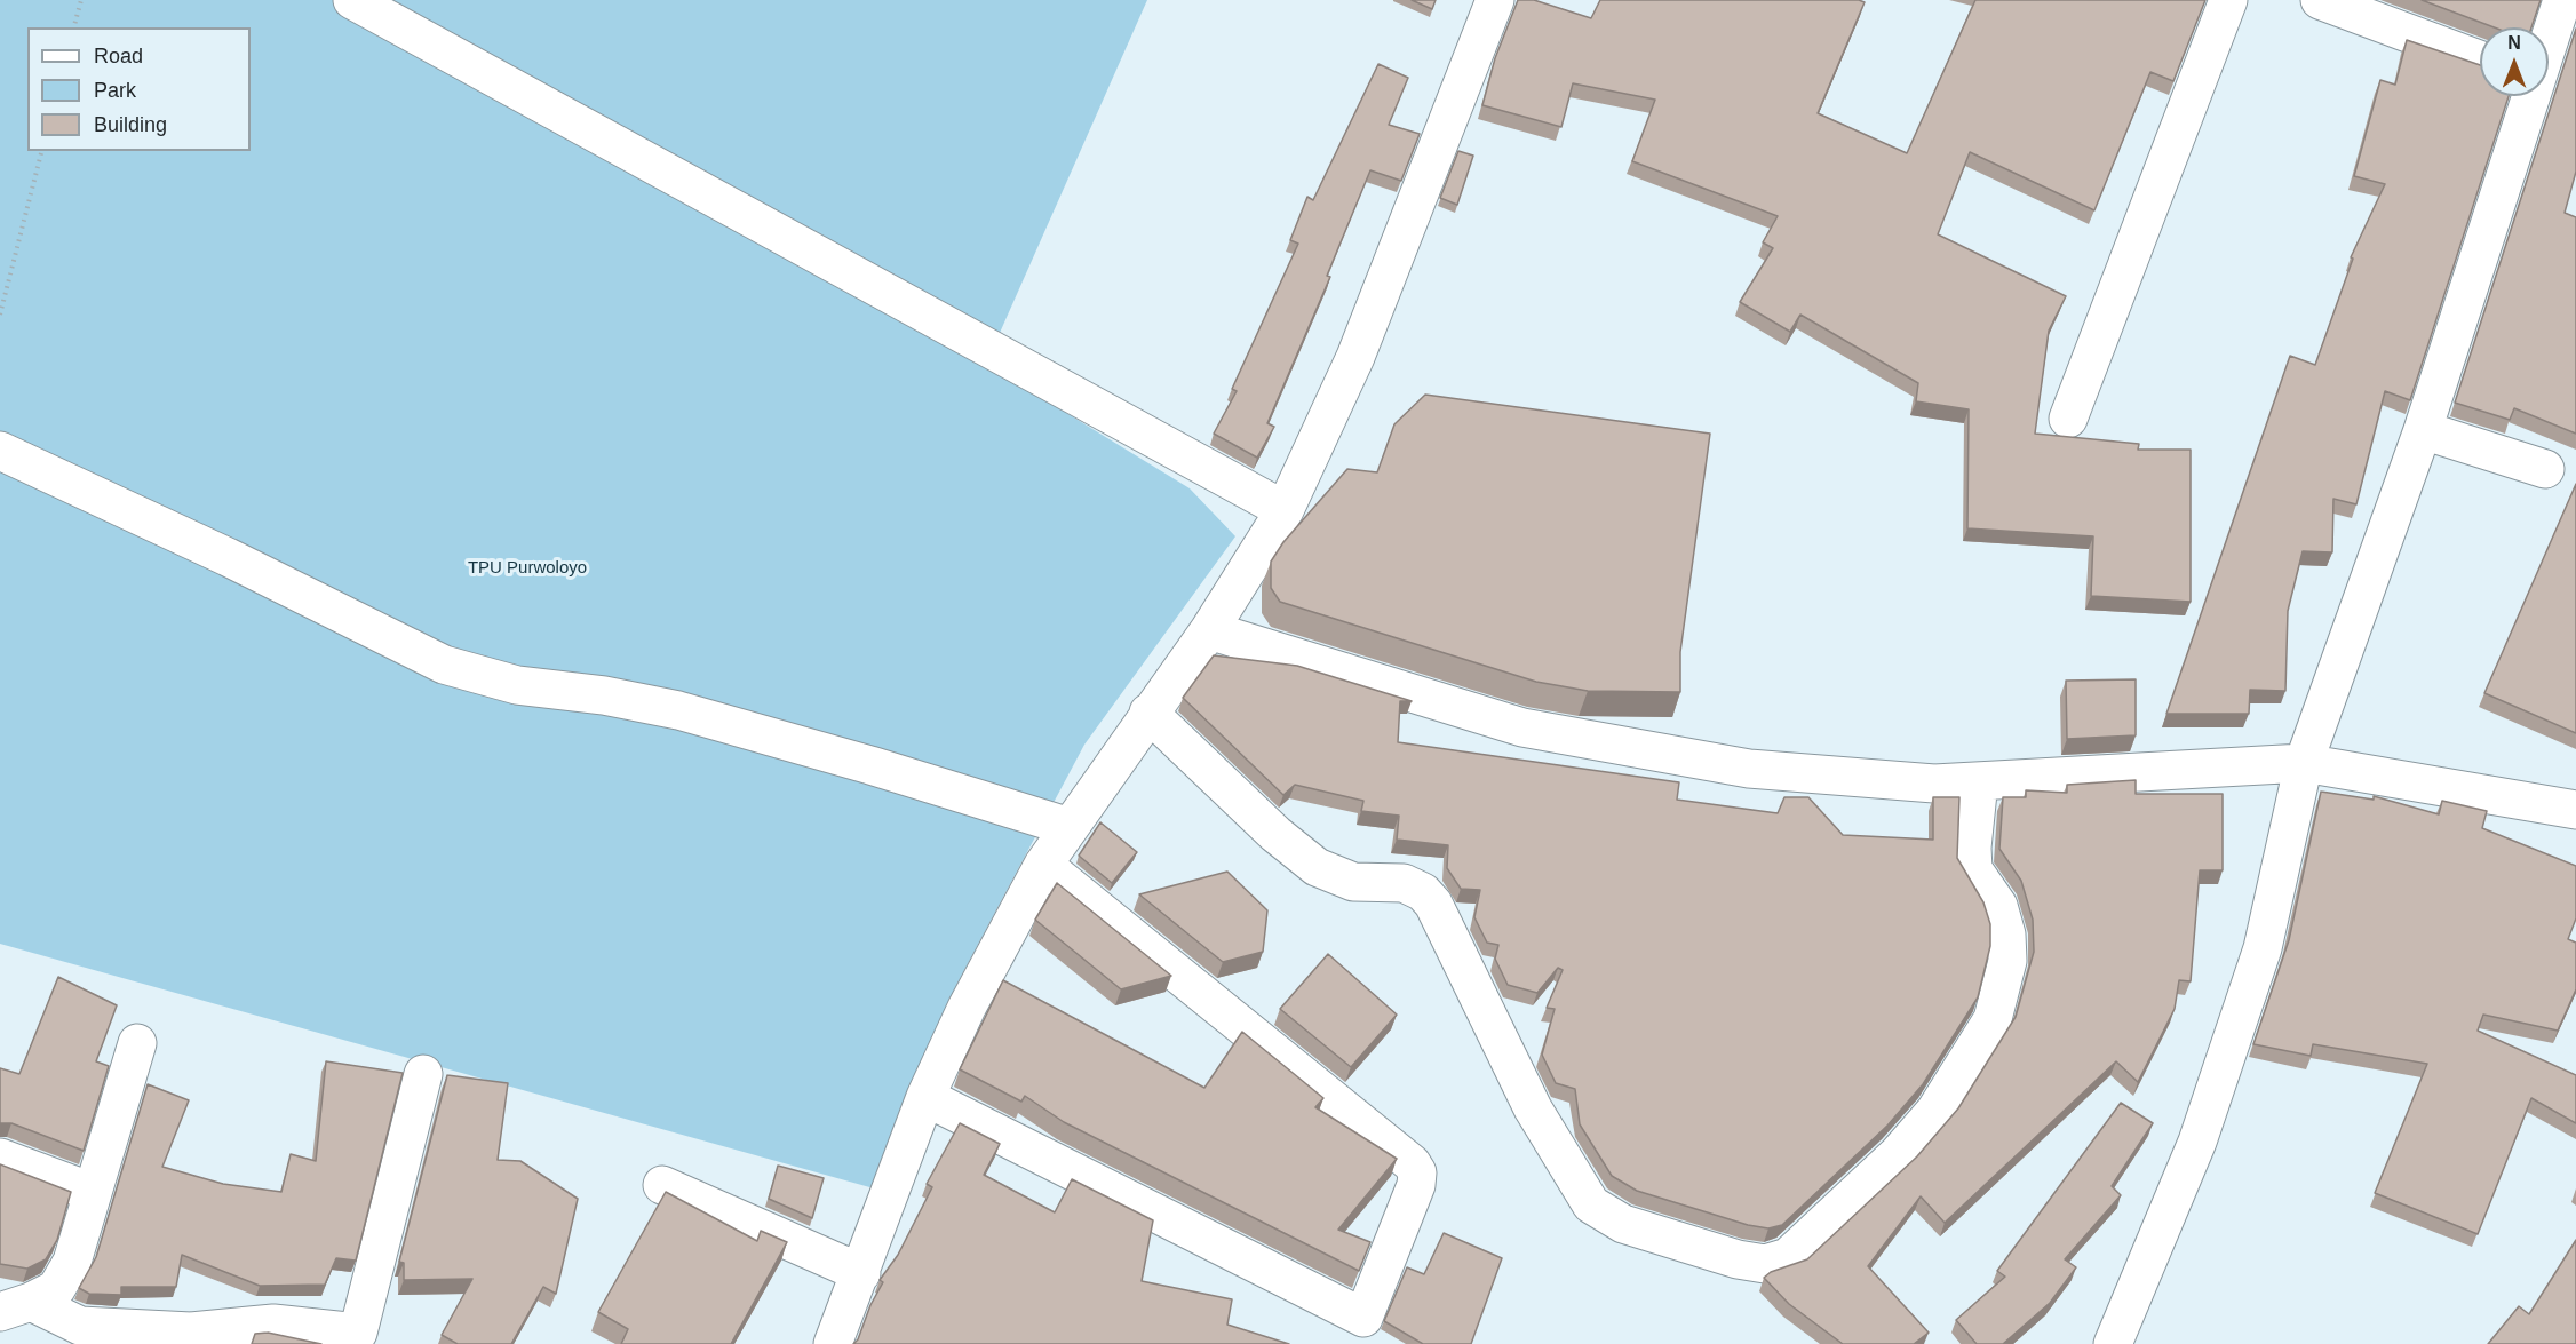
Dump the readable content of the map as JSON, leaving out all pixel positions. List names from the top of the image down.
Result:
{
  "parks": ["TPU Purwoloyo"],
  "legend": ["Road", "Park", "Building"],
  "north": "top"
}
